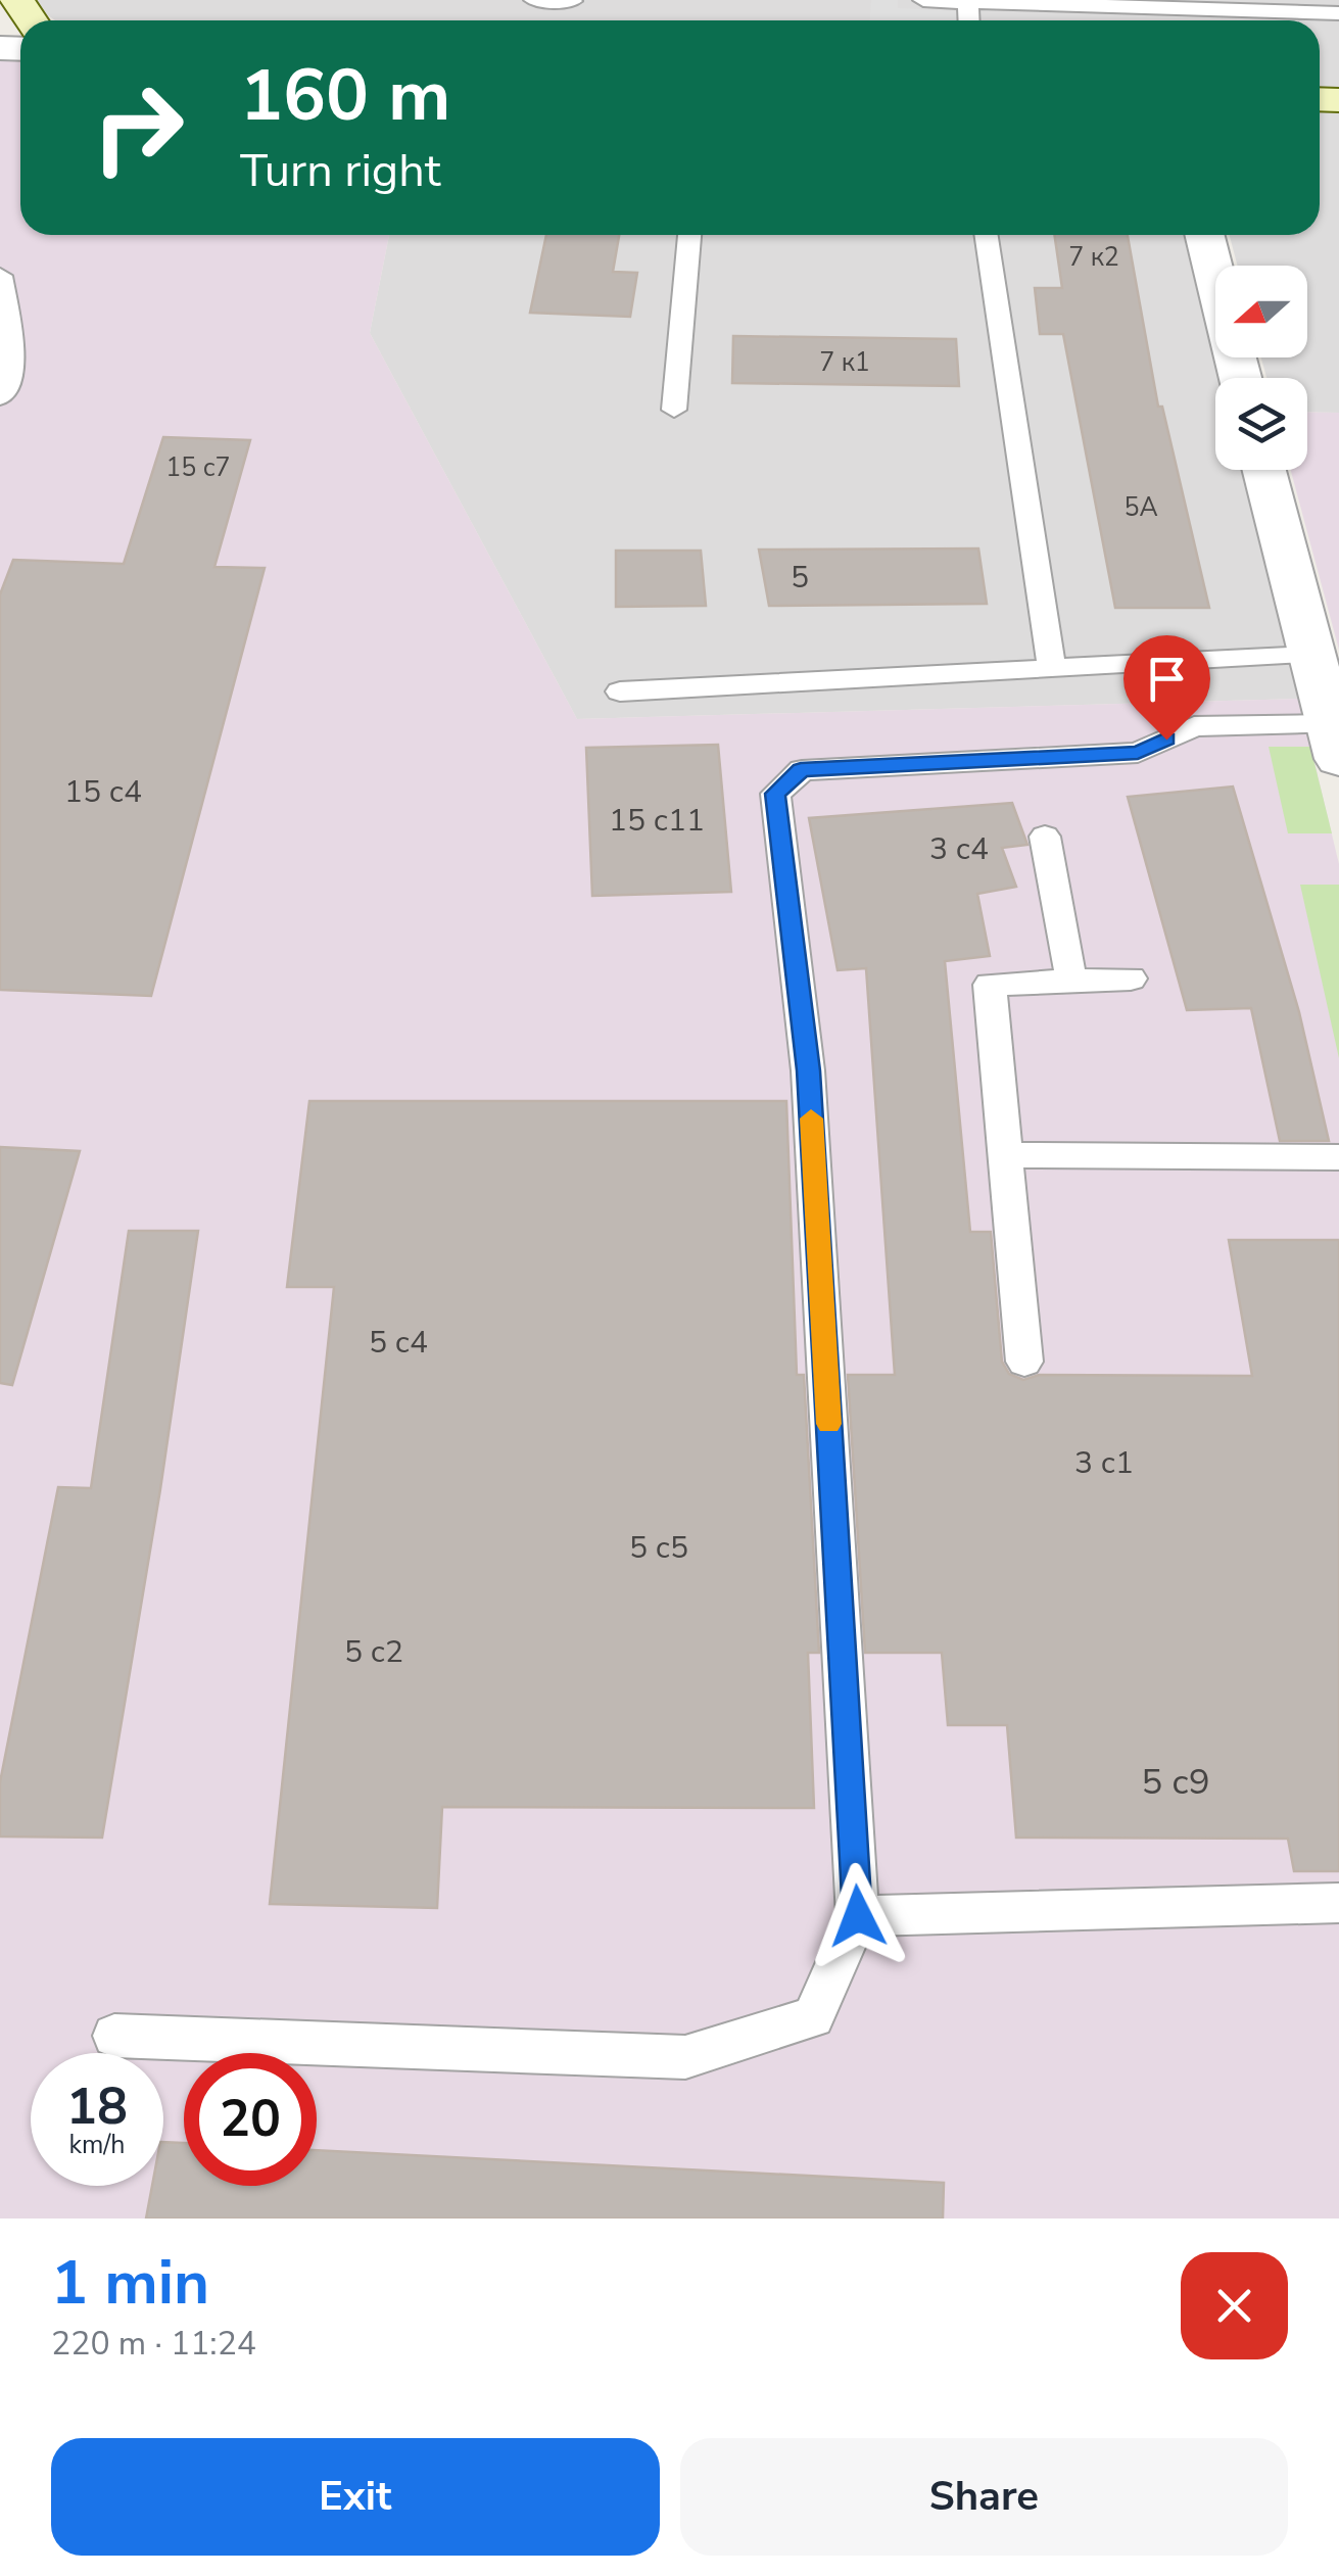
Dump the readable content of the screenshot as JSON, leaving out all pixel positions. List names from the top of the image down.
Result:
{
  "house_numbers": [
    "7 к2",
    "7 к1",
    "15 с7",
    "5А",
    "5",
    "15 с4",
    "15 с11",
    "3 с4",
    "5 с4",
    "3 с1",
    "5 с5",
    "5 с2",
    "5 с9"
  ],
  "north": "left",
  "page": {
    "turn": ["160 m", "Turn right"],
    "speed": "18 km/h",
    "limit": "20",
    "heading": ["1 min", "220 m · 11:24"],
    "buttons": ["Exit", "Share"]
  }
}
